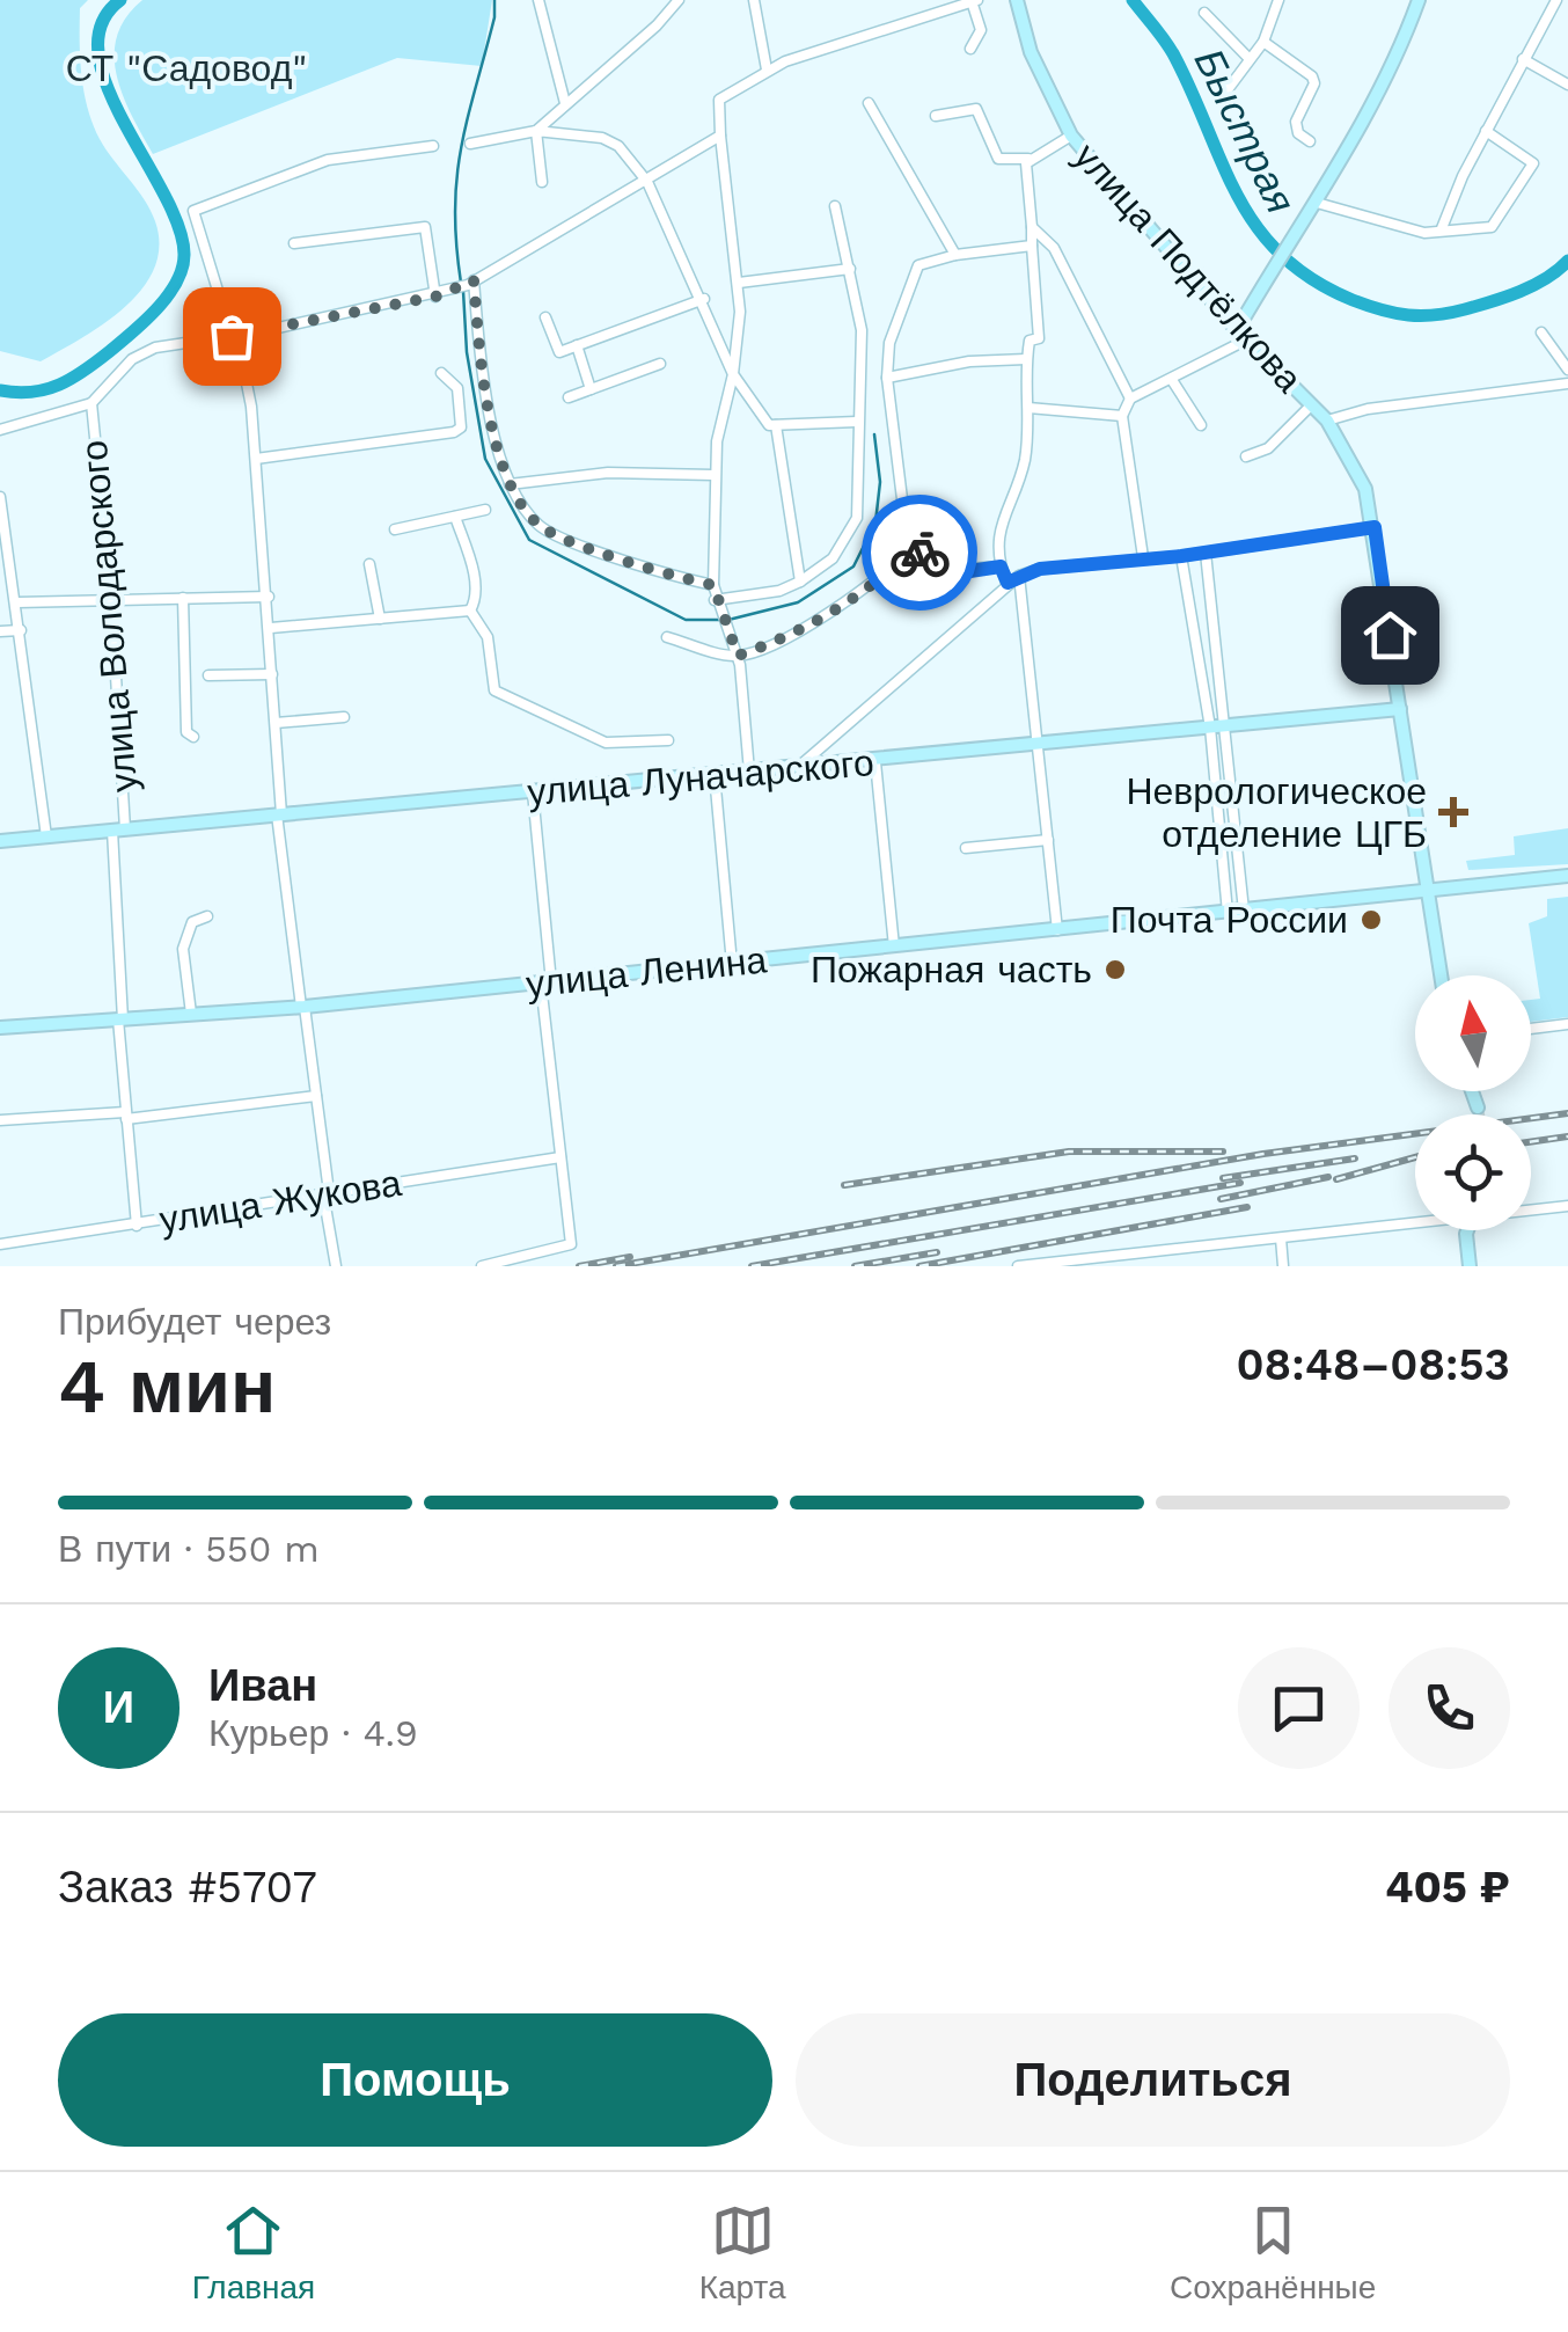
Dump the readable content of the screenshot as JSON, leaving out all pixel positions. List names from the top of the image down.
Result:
{
  "streets": {
    "main road": ["улица Подтёлкова", "улица Луначарского", "улица Ленина"],
    "street": ["улица Володарского", "улица Жукова"]
  },
  "crossings": [
    ["улица Подтёлкова", "улица Луначарского"],
    ["улица Подтёлкова", "улица Ленина"],
    ["улица Володарского", "улица Луначарского"],
    ["улица Володарского", "улица Ленина"],
    ["улица Володарского", "улица Жукова"]
  ],
  "water": ["Быстрая"],
  "parks": ["СТ \"Садовод\""],
  "places": {
    "health": ["Неврологическое отделение ЦГБ"],
    "other": ["Почта России", "Пожарная часть"]
  },
  "north": "top",
  "page": {
    "heading": ["4 мин", "Прибудет через", "08:48–08:53"],
    "panel": [
      "Иван",
      "Курьер · 4.9",
      "Заказ #5707",
      "405 ₽"
    ],
    "bar": "В пути · 550 m",
    "round": "И",
    "buttons": ["Помощь", "Поделиться"],
    "tabs": ["Главная", "Карта", "Сохранённые"]
  }
}
